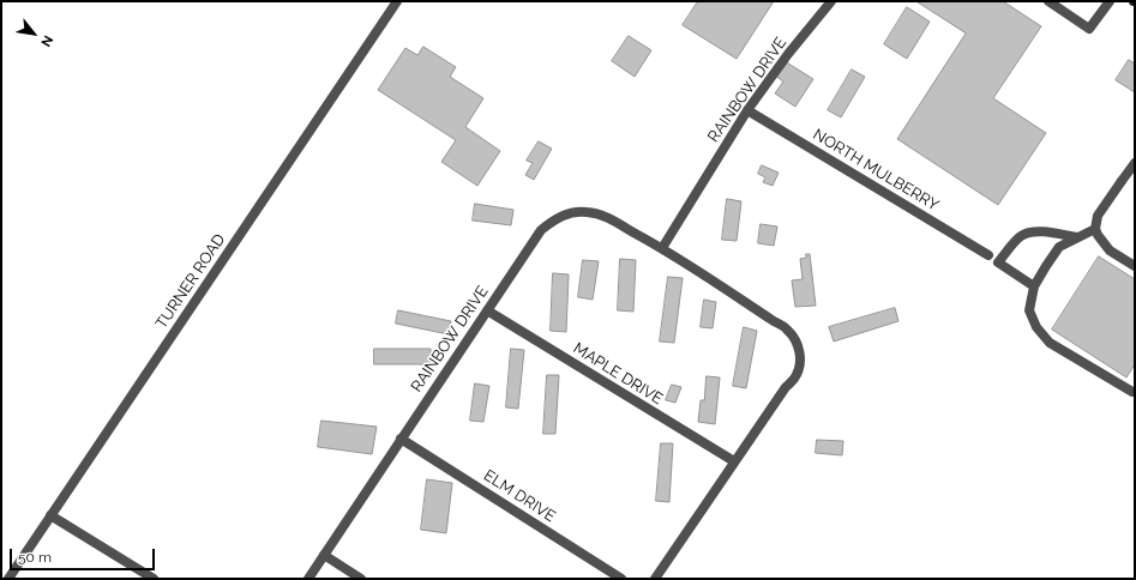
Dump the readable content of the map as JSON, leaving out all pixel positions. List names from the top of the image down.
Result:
{
  "streets": {
    "street": [
      "RAINBOW DRIVE",
      "NORTH MULBERRY",
      "TURNER ROAD",
      "MAPLE DRIVE",
      "ELM DRIVE"
    ]
  },
  "crossings": [
    ["RAINBOW DRIVE", "NORTH MULBERRY"],
    ["RAINBOW DRIVE", "MAPLE DRIVE"],
    ["RAINBOW DRIVE", "ELM DRIVE"]
  ],
  "scale_bar": "50 m",
  "north": "bottom right"
}
